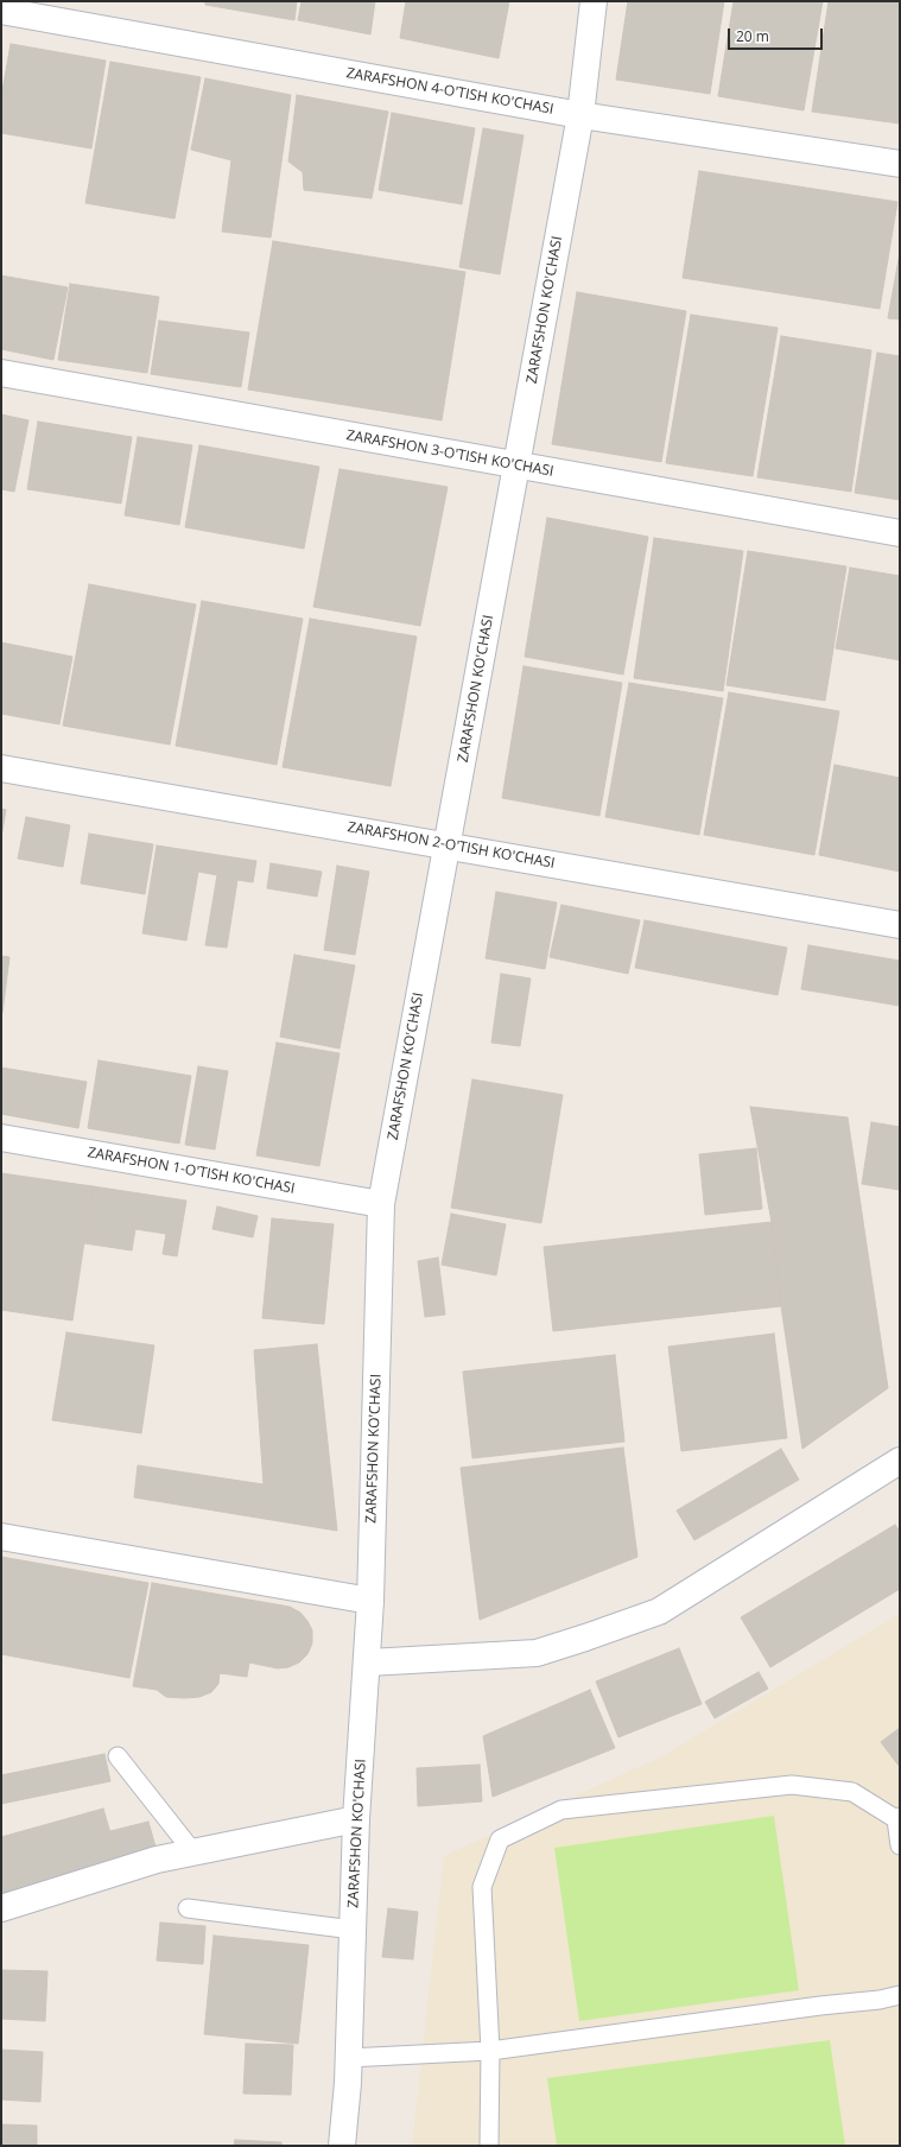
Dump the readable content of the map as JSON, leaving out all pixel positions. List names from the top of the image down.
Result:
{
  "streets": {
    "street": [
      "ZARAFSHON 4-O'TISH KO'CHASI",
      "ZARAFSHON KO'CHASI",
      "ZARAFSHON 3-O'TISH KO'CHASI",
      "ZARAFSHON 2-O'TISH KO'CHASI",
      "ZARAFSHON 1-O'TISH KO'CHASI"
    ]
  },
  "crossings": [
    ["ZARAFSHON 4-O'TISH KO'CHASI", "ZARAFSHON KO'CHASI"],
    ["ZARAFSHON KO'CHASI", "ZARAFSHON 3-O'TISH KO'CHASI"],
    ["ZARAFSHON KO'CHASI", "ZARAFSHON 2-O'TISH KO'CHASI"],
    ["ZARAFSHON KO'CHASI", "ZARAFSHON 1-O'TISH KO'CHASI"]
  ],
  "scale_bar": "20 m"
}
